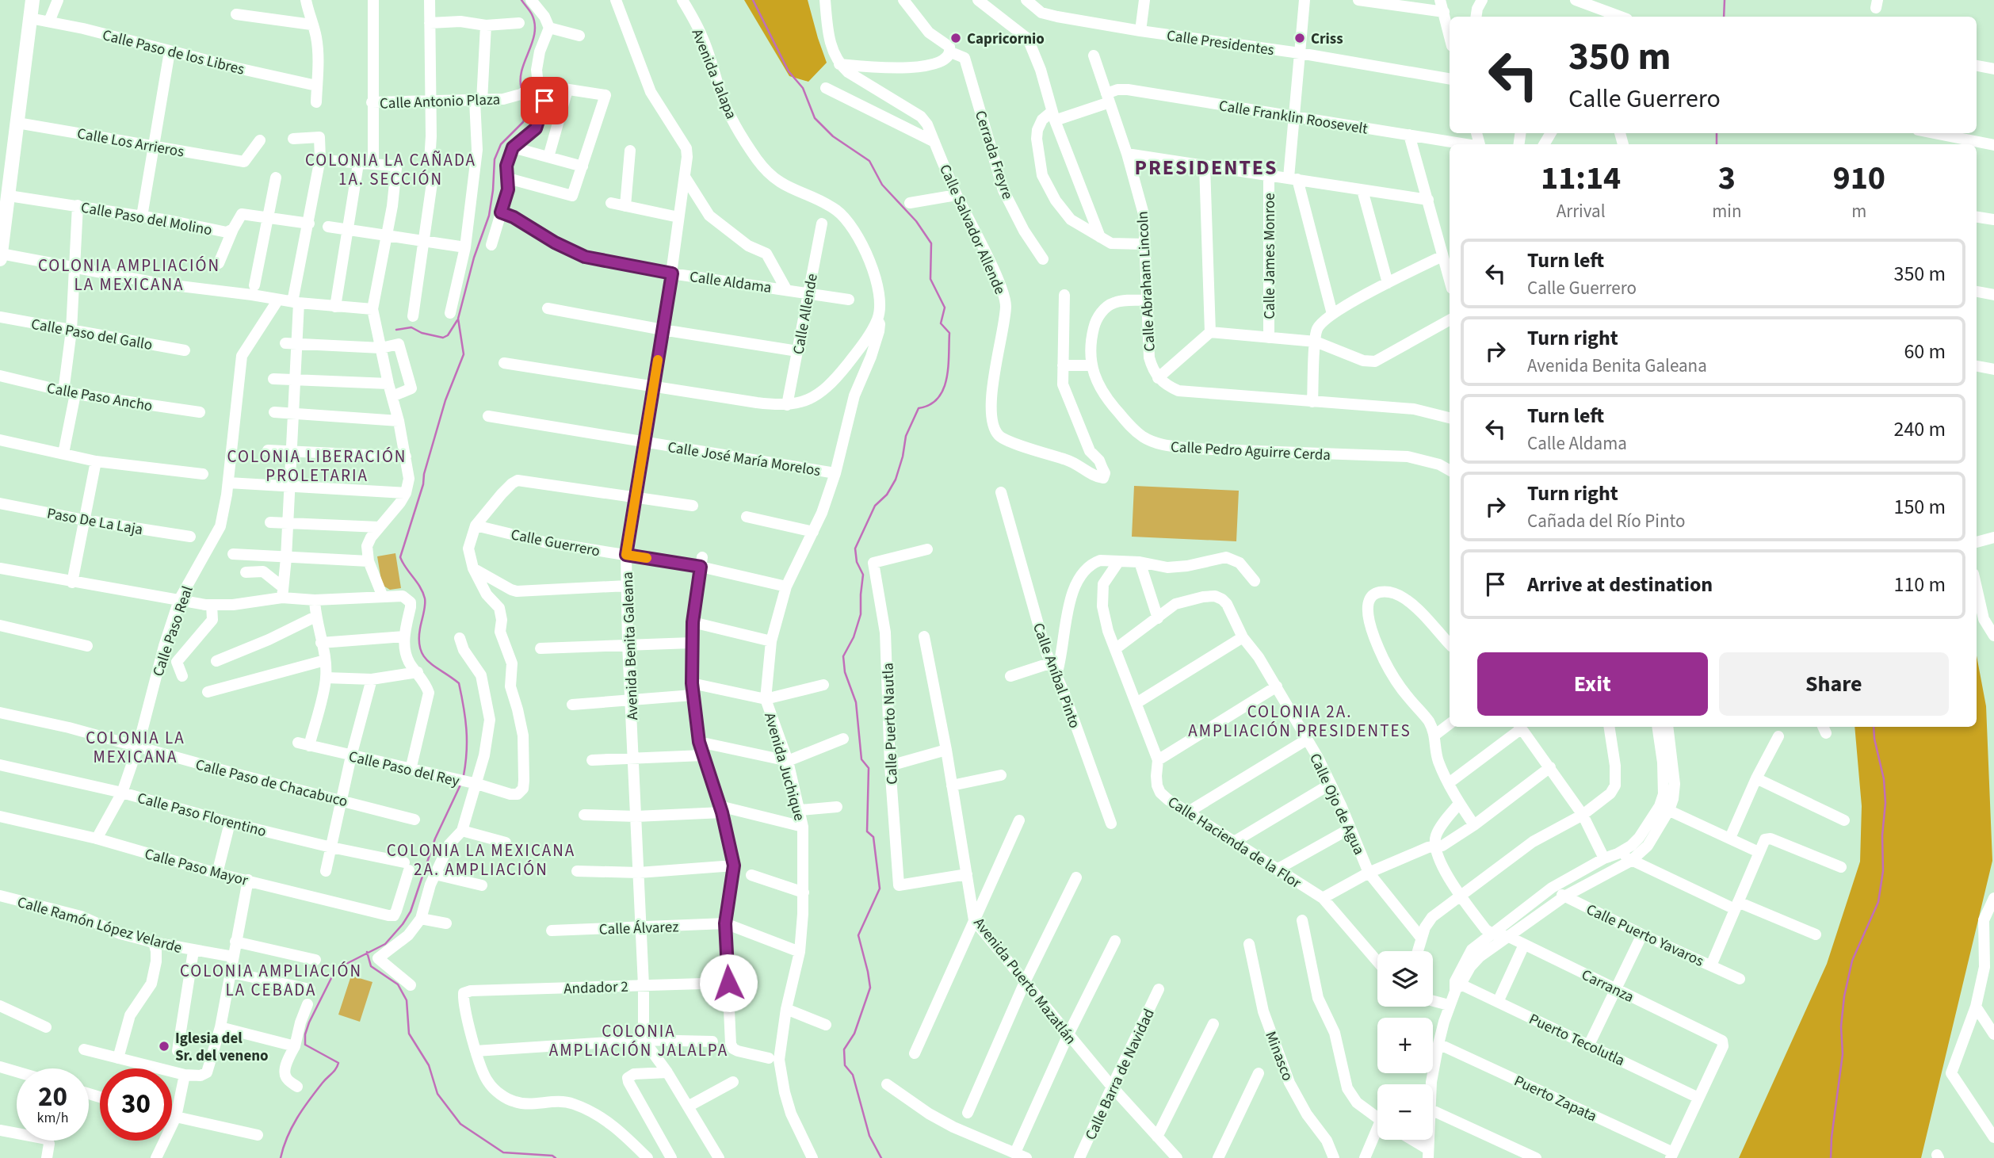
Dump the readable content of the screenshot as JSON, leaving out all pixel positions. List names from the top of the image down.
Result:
{
  "streets": {
    "street": [
      "Calle Presidentes",
      "Calle Paso de los Libres",
      "Avenida Jalapa",
      "Calle Antonio Plaza",
      "Calle Franklin Roosevelt",
      "Calle Los Arrieros",
      "Cerrada Freyre",
      "Calle Paso del Molino",
      "Calle Salvador Allende",
      "Calle James Monroe",
      "Calle Aldama",
      "Calle Abraham Lincoln",
      "Calle Allende",
      "Calle Paso del Gallo",
      "Calle Paso Ancho",
      "Calle Pedro Aguirre Cerda",
      "Calle José María Morelos",
      "Paso De La Laja",
      "Calle Guerrero",
      "Calle Paso Real",
      "Avenida Benita Galeana",
      "Calle Aníbal Pinto",
      "Calle Puerto Nautla",
      "Avenida Juchique",
      "Calle Paso del Rey",
      "Calle Paso de Chacabuco",
      "Calle Ojo de Agua",
      "Calle Paso Florentino",
      "Calle Hacienda de la Flor",
      "Calle Paso Mayor",
      "Calle Ramón López Velarde",
      "Calle Álvarez",
      "Calle Puerto Yavaros",
      "Avenida Puerto Mazatlán",
      "Carranza",
      "Andador 2",
      "Puerto Tecolutla",
      "Minasco",
      "Calle Barra de Navidad",
      "Puerto Zapata"
    ]
  },
  "crossings": [
    ["Avenida Jalapa", "Avenida Juchique"],
    ["Calle Franklin Roosevelt", "Calle Abraham Lincoln"],
    ["Calle Aldama", "Calle Allende"],
    ["Calle Aldama", "Avenida Benita Galeana"],
    ["Calle Abraham Lincoln", "Calle Pedro Aguirre Cerda"],
    ["Calle José María Morelos", "Avenida Benita Galeana"],
    ["Calle José María Morelos", "Avenida Juchique"],
    ["Calle Guerrero", "Avenida Benita Galeana"],
    ["Calle Guerrero", "Avenida Juchique"],
    ["Calle Paso Real", "Calle Paso de Chacabuco"],
    ["Calle Paso Real", "Calle Paso Florentino"],
    ["Calle Paso Real", "Calle Paso Mayor"],
    ["Avenida Benita Galeana", "Calle Álvarez"],
    ["Avenida Benita Galeana", "Andador 2"],
    ["Calle Puerto Nautla", "Avenida Puerto Mazatlán"],
    ["Calle Ojo de Agua", "Calle Hacienda de la Flor"],
    ["Calle Paso Florentino", "Calle Paso Mayor"],
    ["Avenida Puerto Mazatlán", "Calle Barra de Navidad"],
    ["Carranza", "Puerto Tecolutla"]
  ],
  "districts": [
    "COLONIA LA CAÑADA 1A. SECCIÓN",
    "PRESIDENTES",
    "COLONIA AMPLIACIÓN LA MEXICANA",
    "COLONIA LIBERACIÓN PROLETARIA",
    "COLONIA 2A. AMPLIACIÓN PRESIDENTES",
    "COLONIA LA MEXICANA",
    "COLONIA LA MEXICANA 2A. AMPLIACIÓN",
    "COLONIA AMPLIACIÓN LA CEBADA",
    "COLONIA AMPLIACIÓN JALALPA"
  ],
  "places": ["Capricornio", "Criss", "Iglesia del Sr. del veneno"],
  "page": {
    "turn": ["350 m", "Calle Guerrero"],
    "eta": [
      "11:14",
      "Arrival",
      "3",
      "min",
      "910",
      "m"
    ],
    "list": [
      {
        "name": "Turn left",
        "note": "Calle Guerrero",
        "value": "350 m"
      },
      {
        "name": "Turn right",
        "note": "Avenida Benita Galeana",
        "value": "60 m"
      },
      {
        "name": "Turn left",
        "note": "Calle Aldama",
        "value": "240 m"
      },
      {
        "name": "Turn right",
        "note": "Cañada del Río Pinto",
        "value": "150 m"
      },
      {
        "name": "Arrive at destination",
        "value": "110 m"
      }
    ],
    "buttons": ["Exit", "Share"],
    "map_buttons": ["+", "−"],
    "speed": "20 km/h",
    "limit": "30"
  }
}
